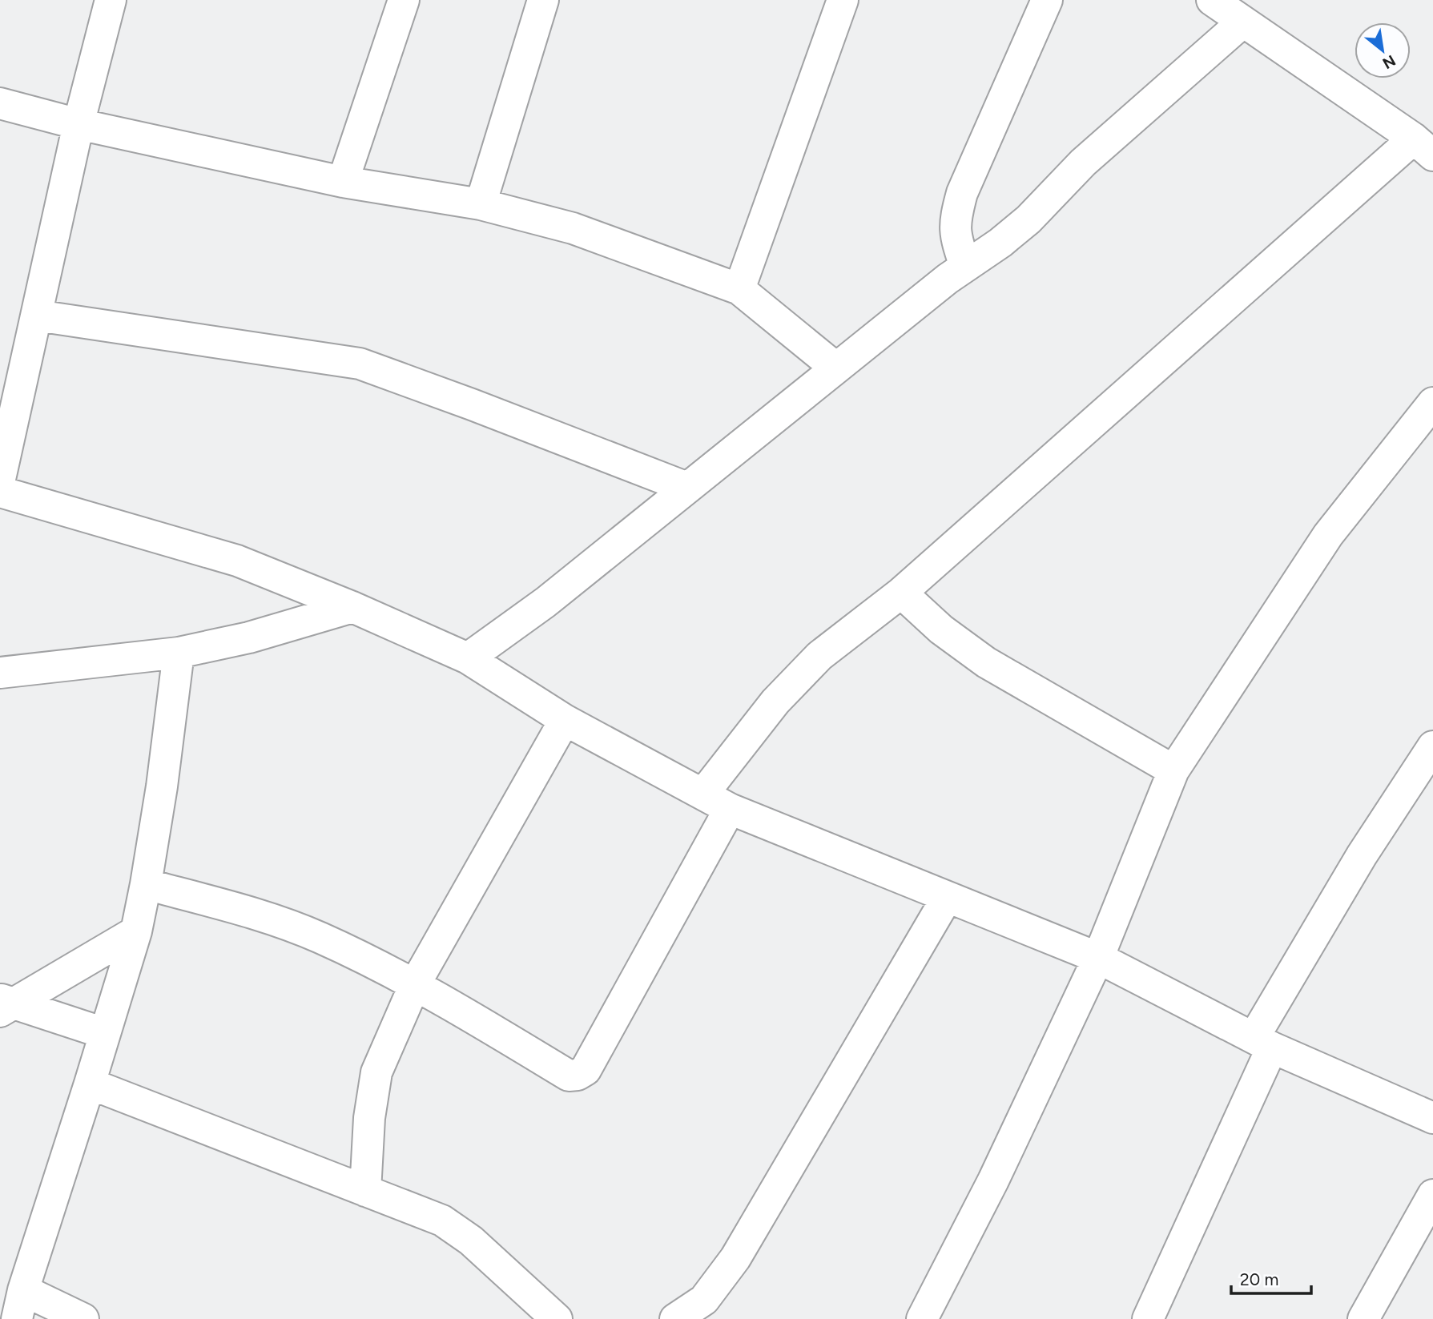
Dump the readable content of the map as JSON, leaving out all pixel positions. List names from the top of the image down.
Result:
{
  "scale_bar": "20 m",
  "north": "bottom right"
}
